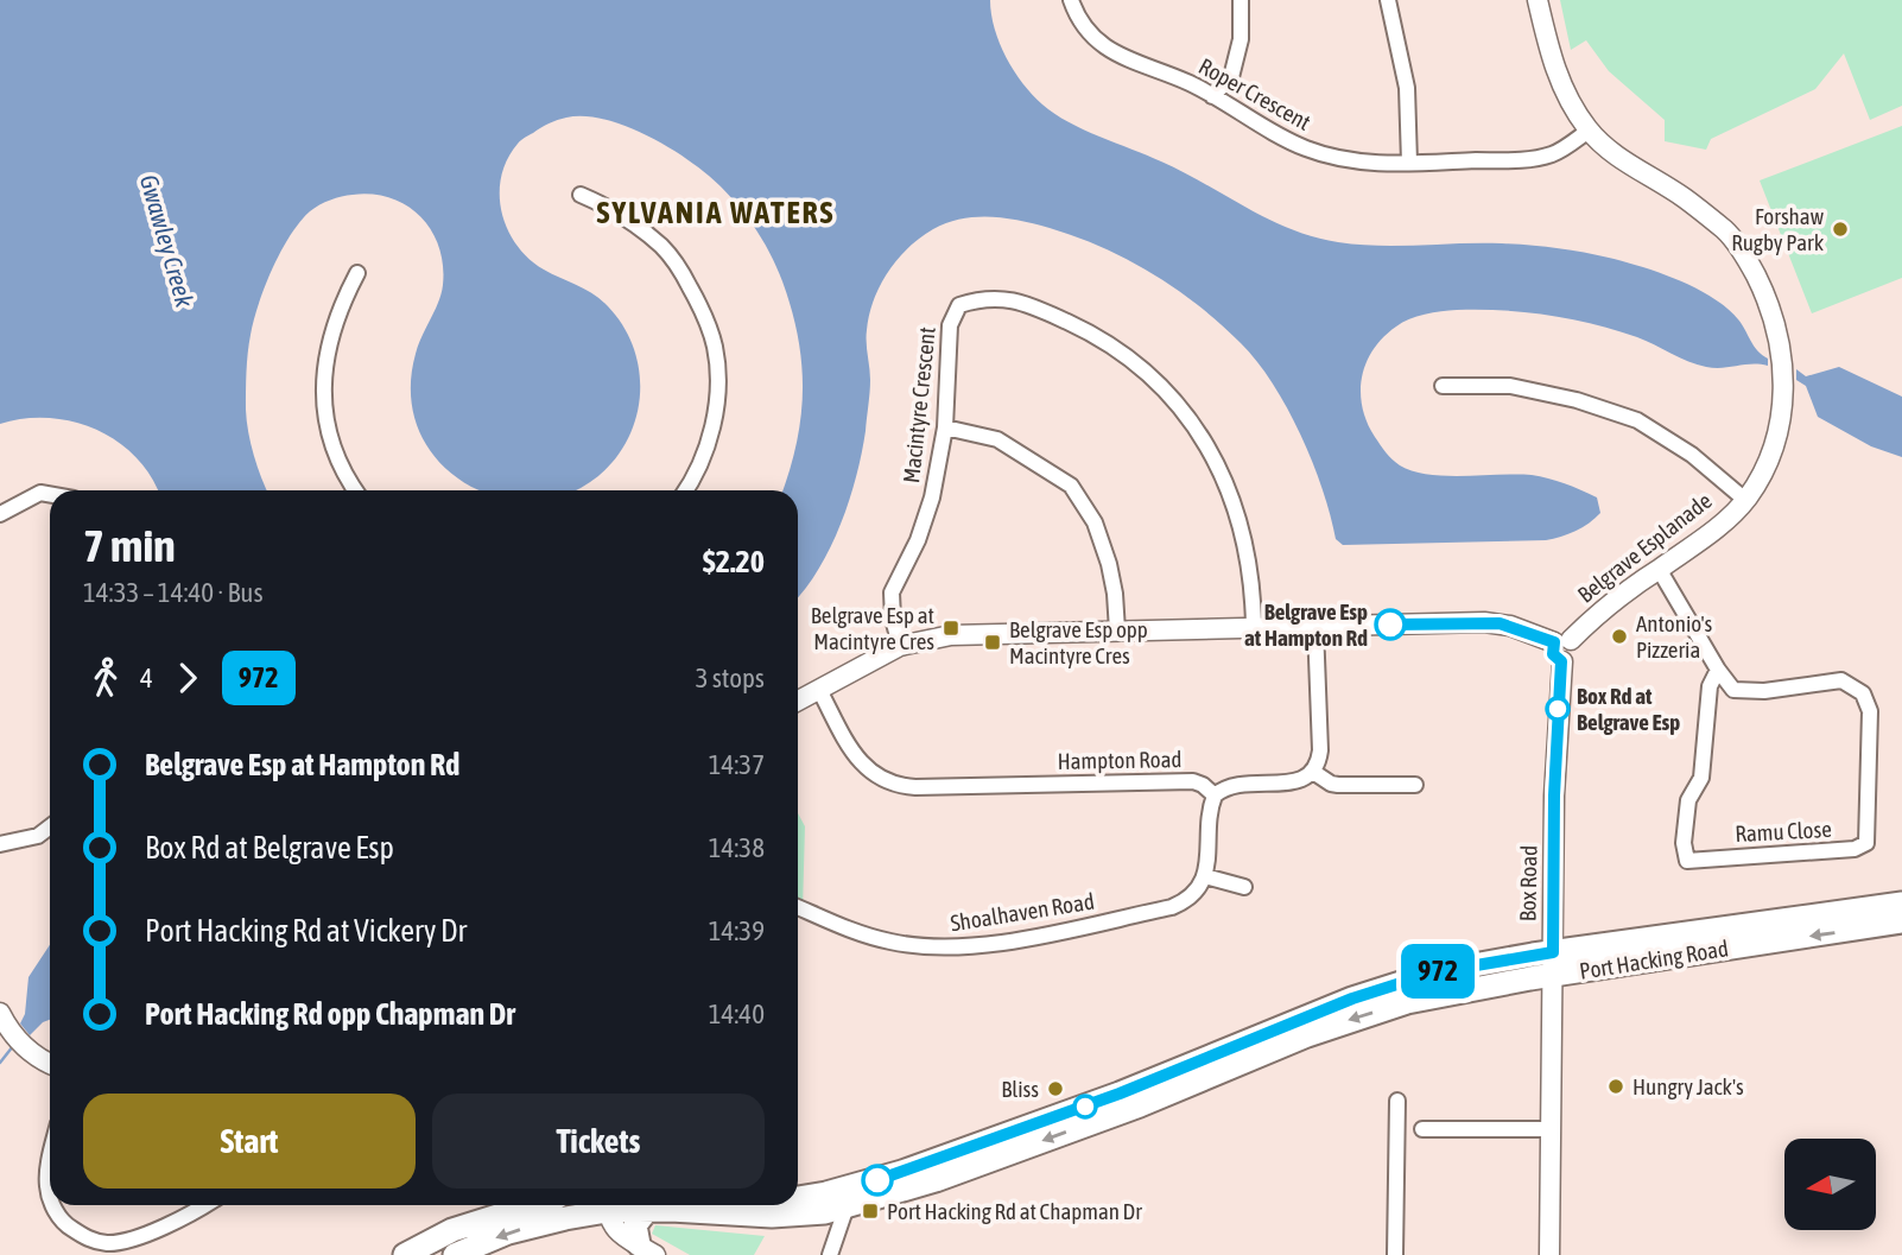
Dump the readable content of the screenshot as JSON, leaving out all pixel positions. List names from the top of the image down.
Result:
{
  "streets": {
    "main road": ["Port Hacking Road"],
    "street": [
      "Roper Crescent",
      "Macintyre Crescent",
      "Belgrave Esplanade",
      "Hampton Road",
      "Ramu Close",
      "Box Road",
      "Shoalhaven Road"
    ]
  },
  "crossings": [
    ["Roper Crescent", "Belgrave Esplanade"],
    ["Belgrave Esplanade", "Ramu Close"],
    ["Belgrave Esplanade", "Box Road"],
    ["Box Road", "Port Hacking Road"]
  ],
  "districts": ["SYLVANIA WATERS"],
  "water": ["Gwawley Creek"],
  "places": {
    "other": [
      "Forshaw Rugby Park",
      "Belgrave Esp at Hampton Rd",
      "Antonio's Pizzeria",
      "Box Rd at Belgrave Esp",
      "Hungry Jack's",
      "Bliss"
    ],
    "transit": ["Belgrave Esp at Macintyre Cres", "Belgrave Esp opp Macintyre Cres", "Port Hacking Rd at Chapman Dr"]
  },
  "lines": ["bus line 972"],
  "north": "left",
  "page": {
    "on_map": "972",
    "heading": ["7 min", "14:33 – 14:40 · Bus", "$2.20"],
    "legs": ["4", "972", "3 stops"],
    "list": [
      {
        "name": "Belgrave Esp at Hampton Rd",
        "value": "14:37"
      },
      {
        "name": "Box Rd at Belgrave Esp",
        "value": "14:38"
      },
      {
        "name": "Port Hacking Rd at Vickery Dr",
        "value": "14:39"
      },
      {
        "name": "Port Hacking Rd opp Chapman Dr",
        "value": "14:40"
      }
    ],
    "buttons": ["Start", "Tickets"]
  }
}
